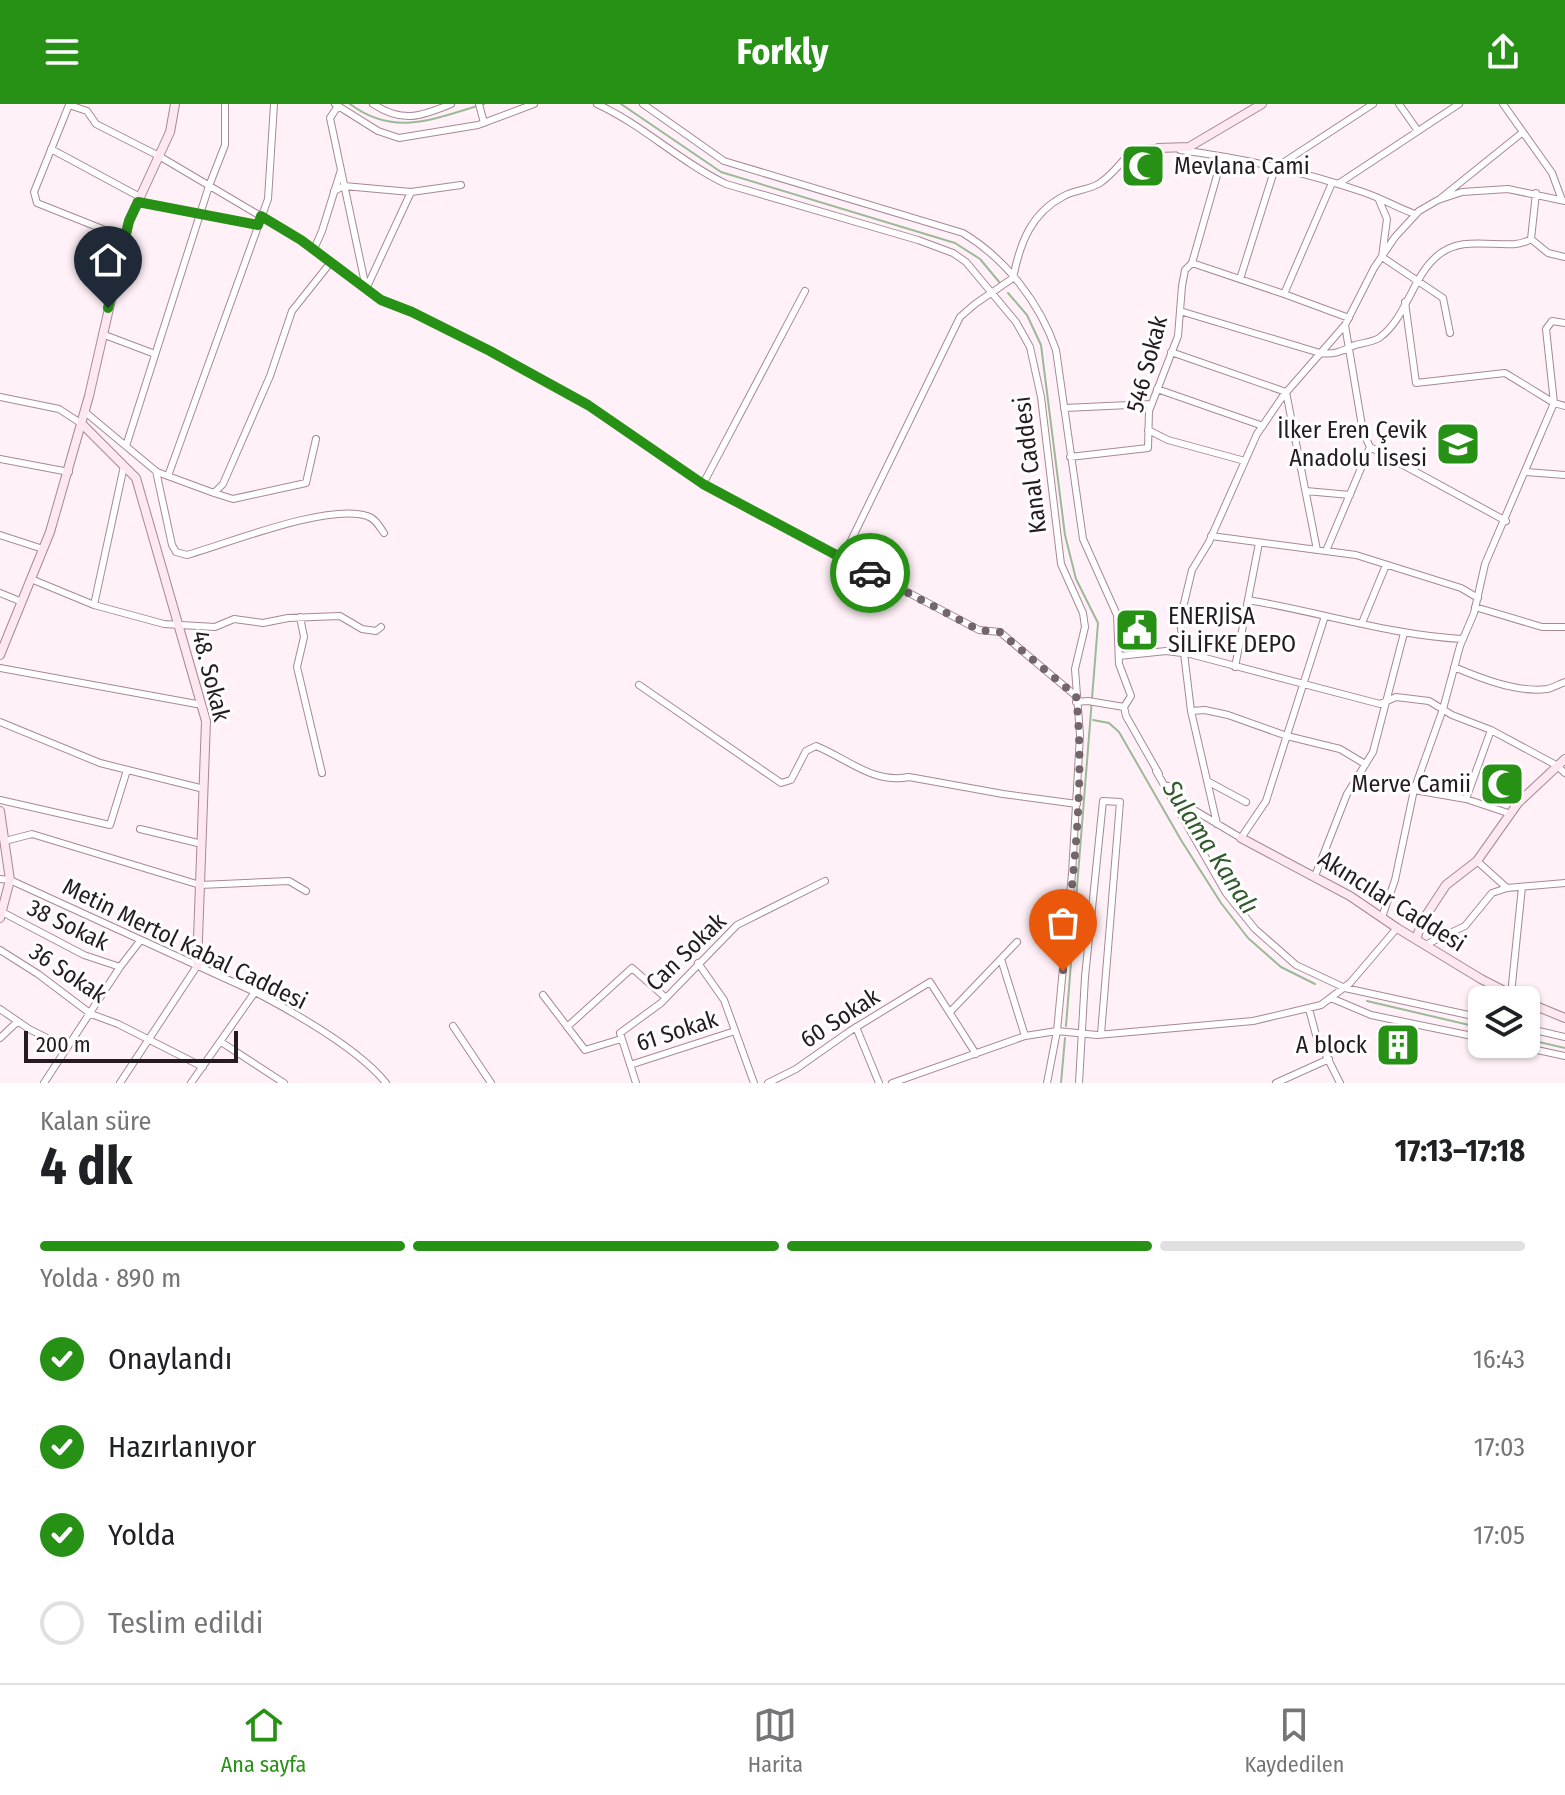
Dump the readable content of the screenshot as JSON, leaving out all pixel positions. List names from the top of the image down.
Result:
{
  "streets": {
    "main road": ["48. Sokak", "Akıncılar Caddesi"],
    "street": [
      "546 Sokak",
      "Kanal Caddesi",
      "38 Sokak",
      "Metin Mertol Kabal Caddesi",
      "Can Sokak",
      "36 Sokak",
      "60 Sokak",
      "61 Sokak"
    ]
  },
  "crossings": [
    ["48. Sokak", "Metin Mertol Kabal Caddesi"]
  ],
  "water": ["Sulama Kanalı"],
  "places": {
    "mosque": ["Mevlana Cami", "Merve Camii"],
    "school or university": ["İlker Eren Çevik Anadolu lisesi"],
    "public building": ["ENERJİSA SİLİFKE DEPO"],
    "building": ["A block"]
  },
  "scale_bar": "200 m",
  "page": {
    "header": "Forkly",
    "scale": "200 m",
    "heading": ["4 dk", "Kalan süre", "17:13–17:18"],
    "bar": "Yolda · 890 m",
    "list": [
      ["Onaylandı", "16:43"],
      ["Hazırlanıyor", "17:03"],
      ["Yolda", "17:05"],
      "Teslim edildi"
    ],
    "tabs": ["Ana sayfa", "Harita", "Kaydedilen"]
  }
}
